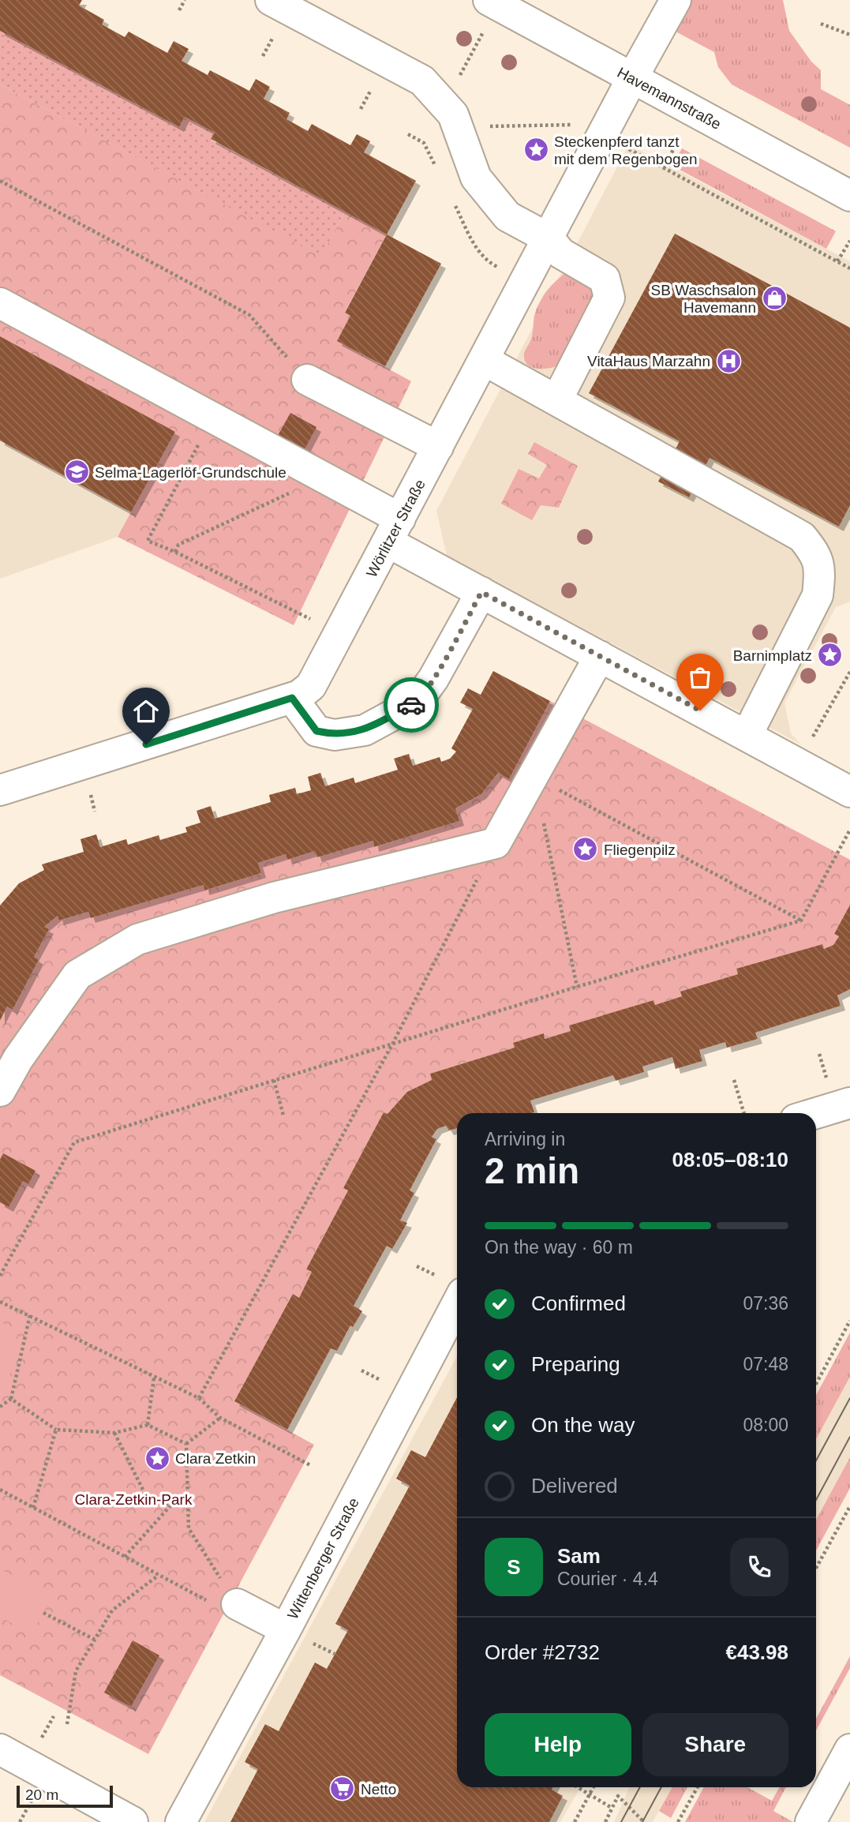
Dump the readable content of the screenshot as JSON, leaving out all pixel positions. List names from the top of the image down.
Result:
{
  "streets": {
    "street": ["Havemannstraße", "Wörlitzer Straße", "Wittenberger Straße"]
  },
  "crossings": [
    ["Havemannstraße", "Wörlitzer Straße"]
  ],
  "parks": ["Clara-Zetkin-Park"],
  "places": {
    "place": [
      "Steckenpferd tanzt mit dem Regenbogen",
      "Barnimplatz",
      "Fliegenpilz",
      "Clara Zetkin"
    ],
    "shop": ["SB Waschsalon Havemann"],
    "hospital": ["VitaHaus Marzahn"],
    "school or university": ["Selma-Lagerlöf-Grundschule"],
    "supermarket": ["Netto"]
  },
  "scale_bar": "20 m",
  "page": {
    "heading": ["2 min", "Arriving in", "08:05–08:10"],
    "panel": [
      "Sam",
      "Courier · 4.4",
      "Order #2732",
      "€43.98"
    ],
    "bar": "On the way · 60 m",
    "list": [
      ["Confirmed", "07:36"],
      ["Preparing", "07:48"],
      ["On the way", "08:00"],
      "Delivered"
    ],
    "round": "S",
    "buttons": ["Help", "Share"],
    "scale": "20 m"
  }
}
